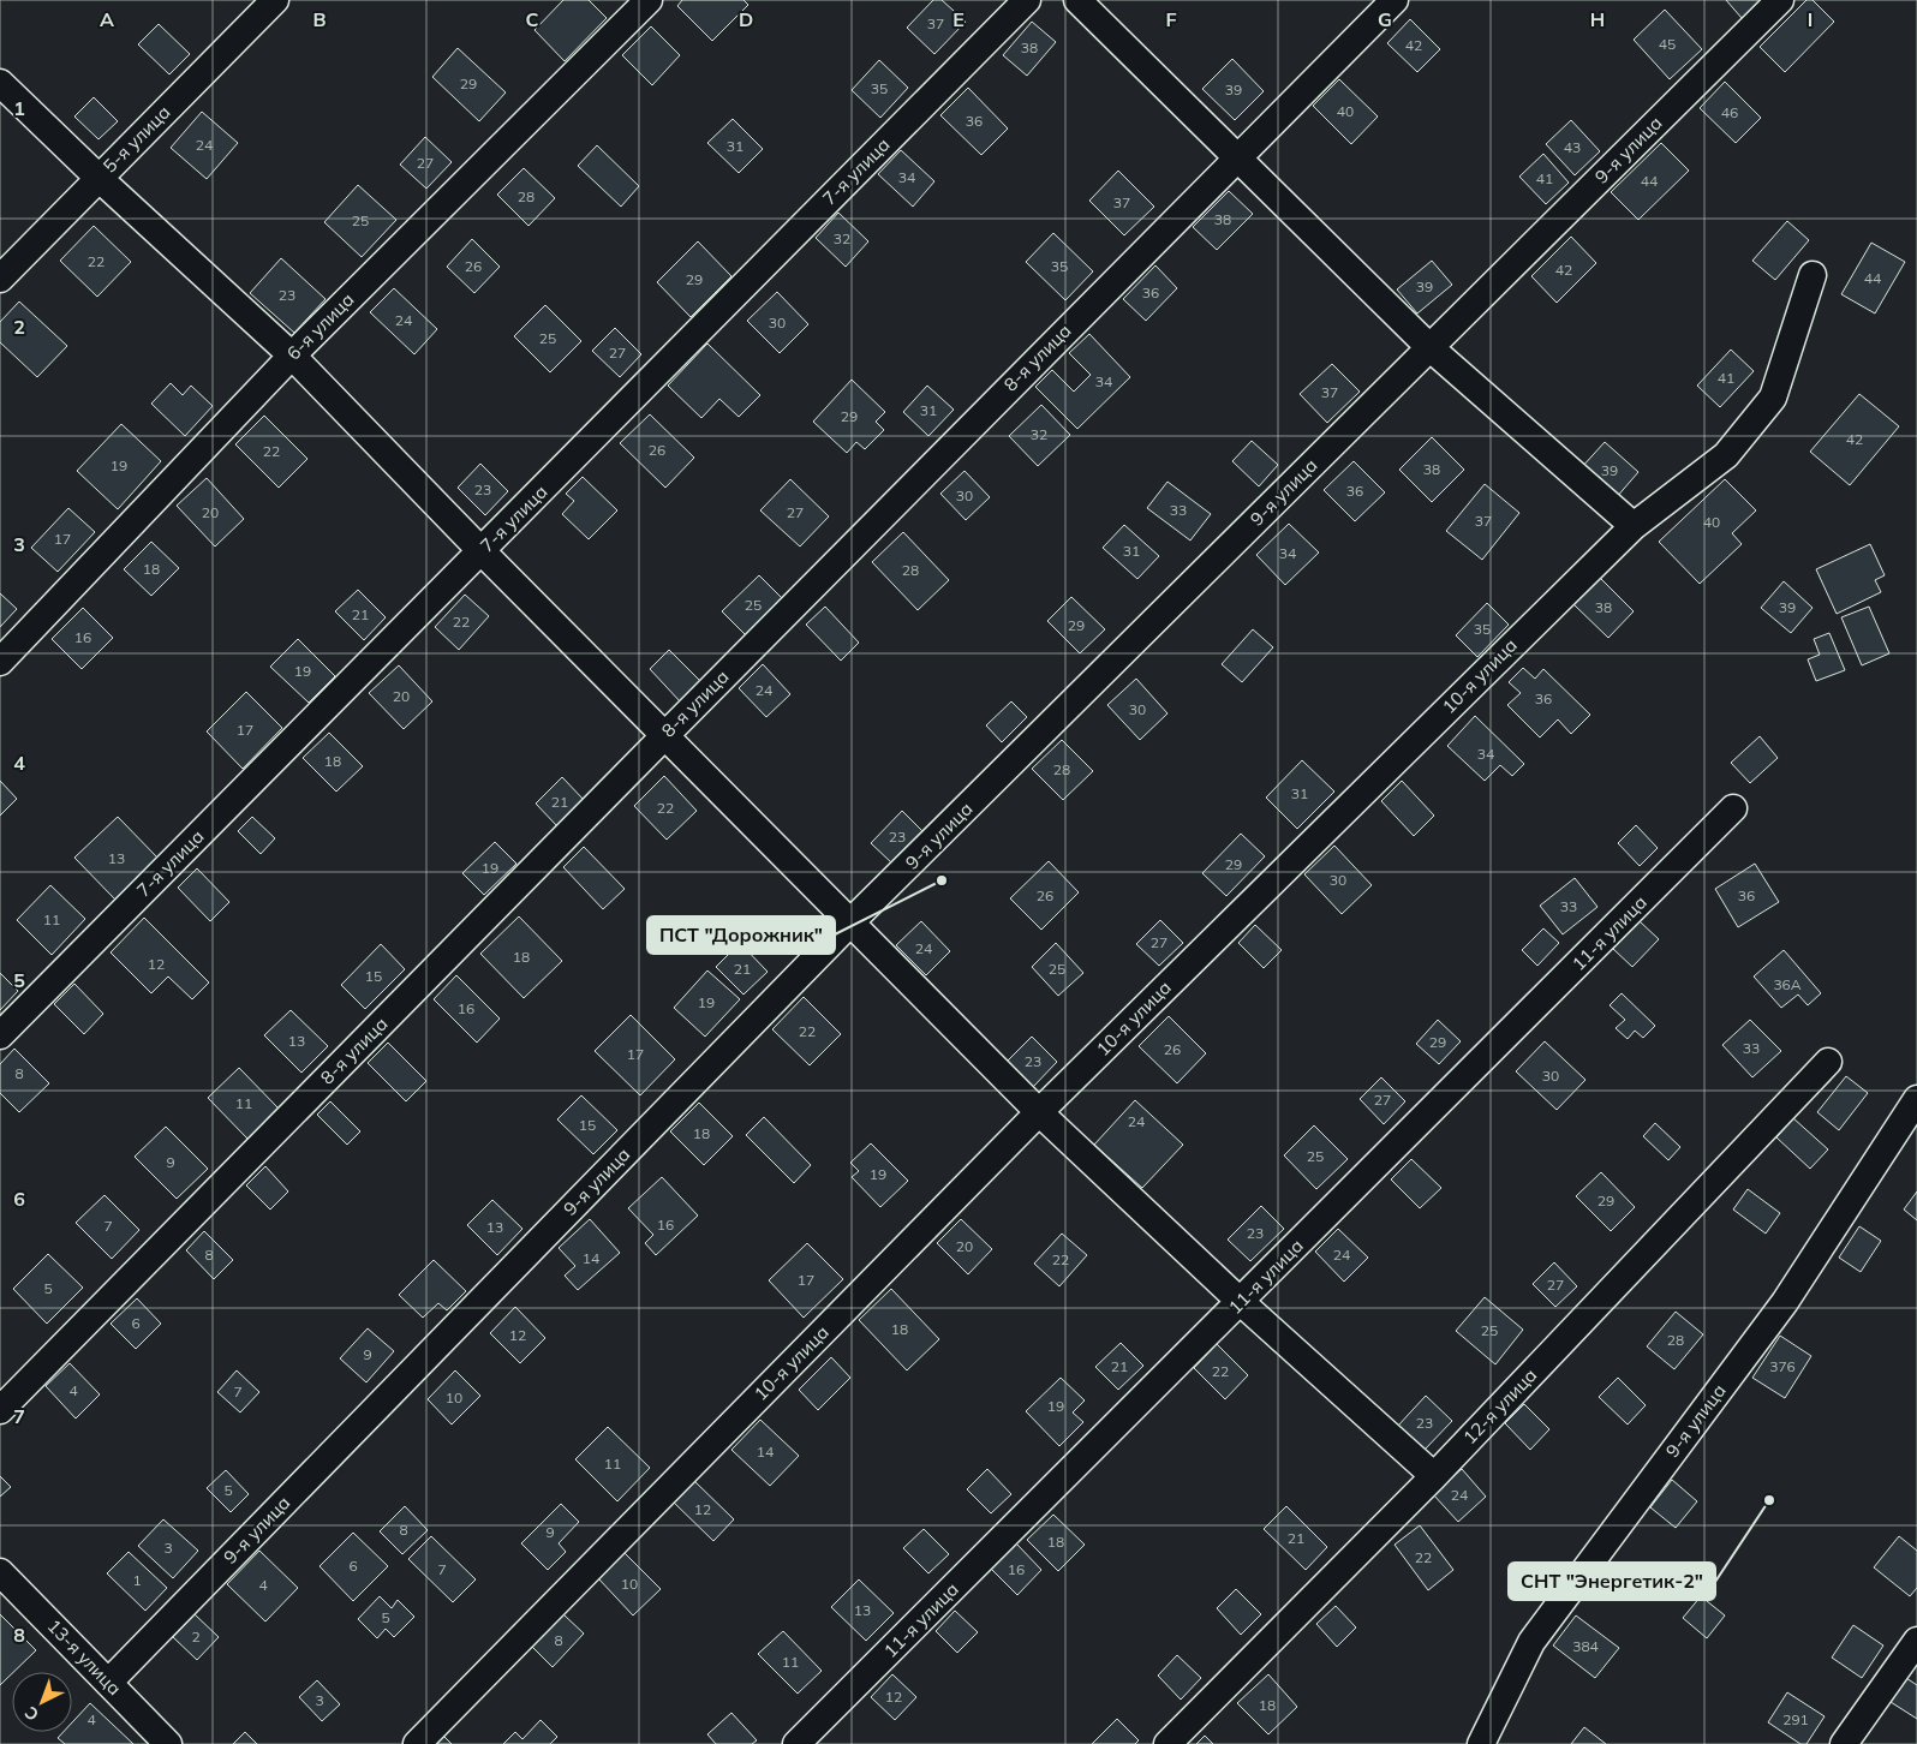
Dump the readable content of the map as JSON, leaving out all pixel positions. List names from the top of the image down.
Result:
{
  "streets": {
    "street": [
      "5-я улица",
      "9-я улица",
      "7-я улица",
      "6-я улица",
      "8-я улица",
      "10-я улица",
      "11-я улица",
      "12-я улица",
      "13-я улица"
    ]
  },
  "crossings": [
    ["9-я улица", "13-я улица"]
  ],
  "places": ["ПСТ \"Дорожник\"", "СHТ \"Энергетик-2\""],
  "house_numbers": [
    "37",
    "45",
    "42",
    "38",
    "29",
    "35",
    "39",
    "40",
    "46",
    "36",
    "24",
    "31",
    "43",
    "27",
    "34",
    "41",
    "44",
    "28",
    "37",
    "38",
    "25",
    "32",
    "22",
    "26",
    "35",
    "42",
    "44",
    "29",
    "39",
    "36",
    "23",
    "24",
    "30",
    "25",
    "27",
    "41",
    "34",
    "37",
    "31",
    "29",
    "32",
    "42",
    "26",
    "22",
    "19",
    "38",
    "39",
    "23",
    "36",
    "30",
    "33",
    "20",
    "27",
    "37",
    "40",
    "17",
    "31",
    "34",
    "18",
    "28",
    "25",
    "38",
    "39",
    "21",
    "22",
    "29",
    "35",
    "16",
    "19",
    "24",
    "20",
    "36",
    "30",
    "17",
    "34",
    "18",
    "28",
    "31",
    "21",
    "22",
    "23",
    "13",
    "29",
    "19",
    "30",
    "26",
    "36",
    "33",
    "11",
    "27",
    "24",
    "18",
    "12",
    "21",
    "25",
    "15",
    "36А",
    "19",
    "16",
    "22",
    "13",
    "29",
    "33",
    "26",
    "17",
    "23",
    "8",
    "30",
    "27",
    "11",
    "24",
    "15",
    "18",
    "25",
    "9",
    "19",
    "29",
    "16",
    "7",
    "13",
    "23",
    "20",
    "8",
    "24",
    "14",
    "22",
    "17",
    "27",
    "5",
    "6",
    "18",
    "25",
    "12",
    "28",
    "9",
    "21",
    "376",
    "22",
    "4",
    "7",
    "10",
    "19",
    "23",
    "14",
    "11",
    "5",
    "24",
    "12",
    "8",
    "9",
    "21",
    "18",
    "3",
    "22",
    "6",
    "7",
    "16",
    "1",
    "10",
    "4",
    "13",
    "5",
    "2",
    "8",
    "384",
    "11",
    "12",
    "3",
    "18",
    "4",
    "291"
  ],
  "north": "bottom left",
  "grid": {
    "columns": [
      "A",
      "B",
      "C",
      "D",
      "E",
      "F",
      "G",
      "H",
      "I"
    ],
    "rows": [
      "1",
      "2",
      "3",
      "4",
      "5",
      "6",
      "7",
      "8"
    ]
  }
}
